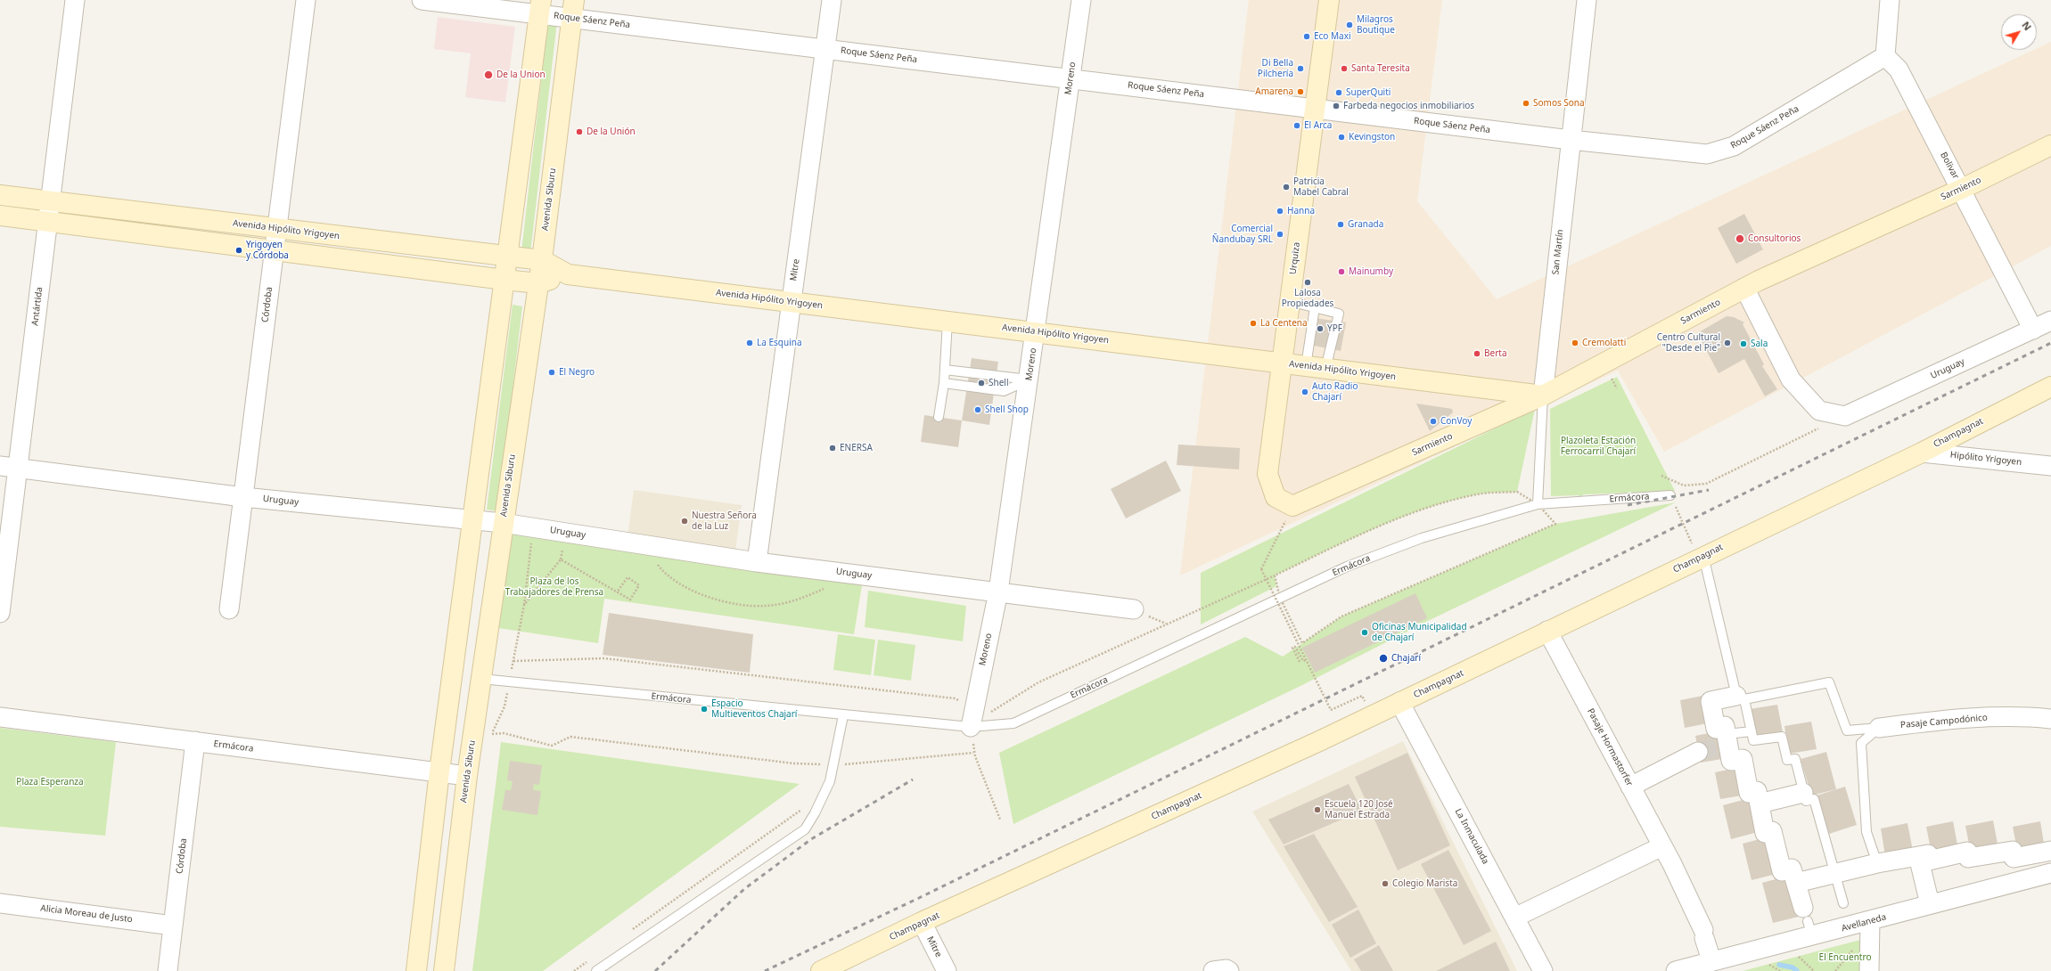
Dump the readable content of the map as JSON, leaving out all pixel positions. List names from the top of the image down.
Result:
{
  "streets": {
    "street": [
      "Roque Sáenz Peña",
      "Moreno",
      "Bolivar",
      "Sarmiento",
      "Avenida Siburu",
      "Avenida Hipólito Yrigoyen",
      "San Martín",
      "Urquiza",
      "Mitre",
      "Córdoba",
      "Antártida",
      "Uruguay",
      "Champagnat",
      "Hipólito Yrigoyen",
      "Ermácora",
      "Pasaje Campodónico",
      "Pasaje Hormastorfer",
      "La Inmaculada",
      "Alicia Moreau de Justo",
      "Avellaneda"
    ]
  },
  "crossings": [
    ["Roque Sáenz Peña", "Moreno"],
    ["Roque Sáenz Peña", "Bolivar"],
    ["Roque Sáenz Peña", "Avenida Siburu"],
    ["Roque Sáenz Peña", "San Martín"],
    ["Roque Sáenz Peña", "Urquiza"],
    ["Roque Sáenz Peña", "Mitre"],
    ["Moreno", "Avenida Hipólito Yrigoyen"],
    ["Moreno", "Uruguay"],
    ["Moreno", "Ermácora"],
    ["Bolivar", "Sarmiento"],
    ["Bolivar", "Uruguay"],
    ["Sarmiento", "Avenida Hipólito Yrigoyen"],
    ["Sarmiento", "San Martín"],
    ["Sarmiento", "Urquiza"],
    ["Sarmiento", "Uruguay"],
    ["Avenida Siburu", "Avenida Hipólito Yrigoyen"],
    ["Avenida Siburu", "Uruguay"],
    ["Avenida Siburu", "Ermácora"],
    ["Avenida Hipólito Yrigoyen", "San Martín"],
    ["Avenida Hipólito Yrigoyen", "Urquiza"],
    ["Avenida Hipólito Yrigoyen", "Mitre"],
    ["Avenida Hipólito Yrigoyen", "Córdoba"],
    ["Avenida Hipólito Yrigoyen", "Antártida"],
    ["San Martín", "Ermácora"],
    ["Mitre", "Uruguay"],
    ["Mitre", "Champagnat"],
    ["Córdoba", "Uruguay"],
    ["Córdoba", "Ermácora"],
    ["Córdoba", "Alicia Moreau de Justo"],
    ["Antártida", "Uruguay"],
    ["Champagnat", "Hipólito Yrigoyen"],
    ["Champagnat", "Pasaje Hormastorfer"],
    ["Champagnat", "La Inmaculada"],
    ["Pasaje Hormastorfer", "Avellaneda"]
  ],
  "parks": [
    "Plazoleta Estación Ferrocarril Chajarí",
    "Plaza de los Trabajadores de Prensa",
    "Plaza Esperanza",
    "El Encuentro"
  ],
  "places": [
    "Milagros Boutique",
    "Eco Maxi",
    "Di Bella Pilchería",
    "Santa Teresita",
    "De la Union",
    "Amarena",
    "SuperQuiti",
    "Somos Sona",
    "Farbeda negocios inmobiliarios",
    "El Arca",
    "De la Unión",
    "Kevingston",
    "Patricia Mabel Cabral",
    "Hanna",
    "Granada",
    "Comercial Ñandubay SRL",
    "Consultorios",
    "Yrigoyen y Córdoba",
    "Mainumby",
    "Lalosa Propiedades",
    "La Centena",
    "YPF",
    "La Esquina",
    "Cremolatti",
    "Centro Cultural \"Desde el Pie\"",
    "Sala",
    "Berta",
    "El Negro",
    "Shell",
    "Auto Radio Chajarí",
    "Shell Shop",
    "ConVoy",
    "ENERSA",
    "Nuestra Señora de la Luz",
    "Oficinas Municipalidad de Chajarí",
    "Chajarí",
    "Espacio Multieventos Chajarí",
    "Escuela 120 José Manuel Estrada",
    "Colegio Marista"
  ],
  "north": "top right"
}
